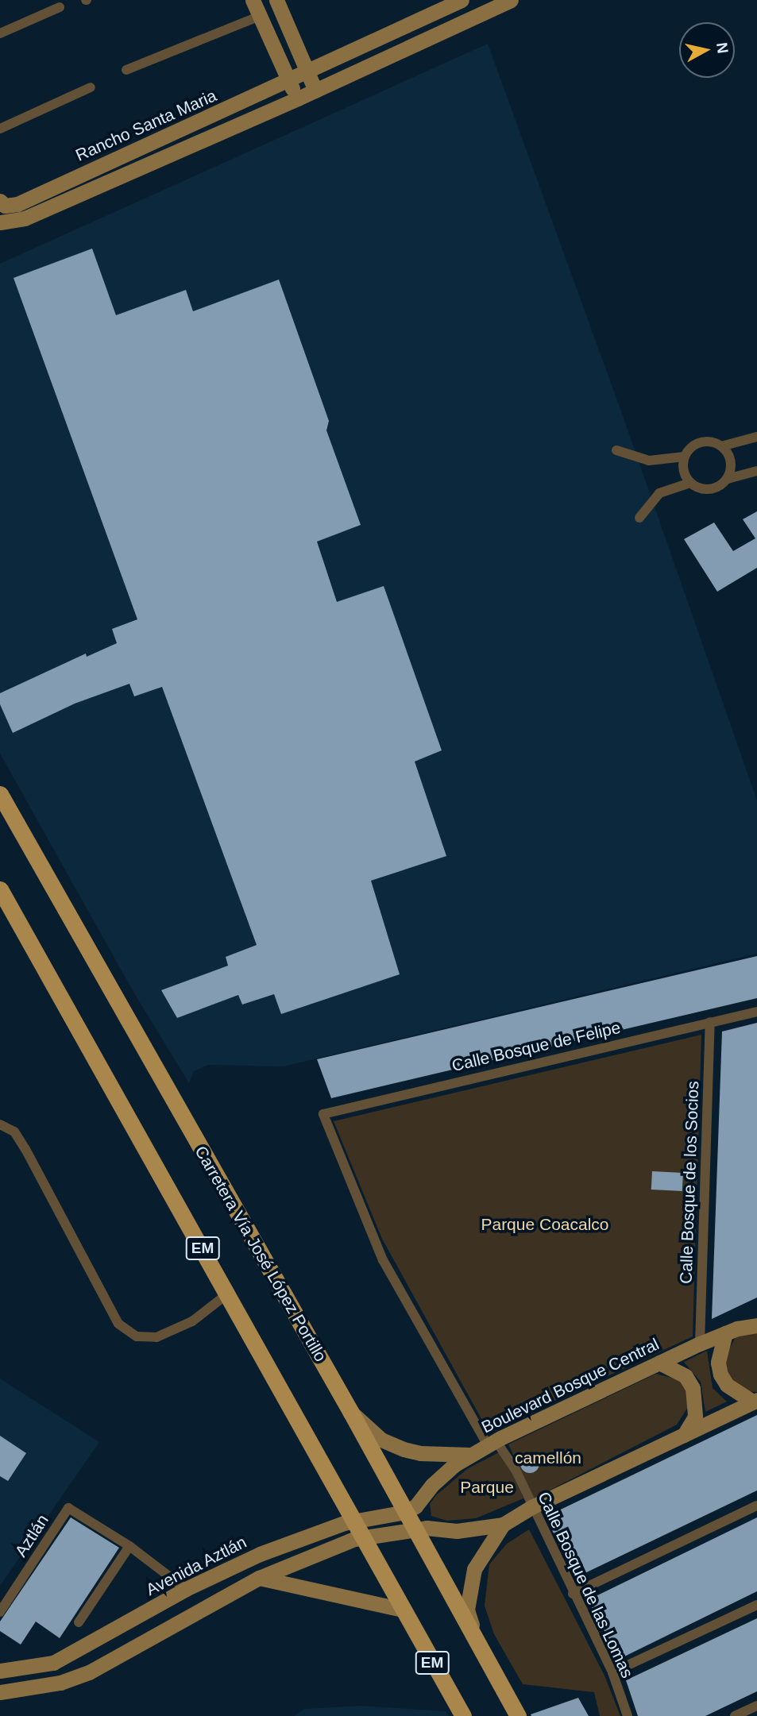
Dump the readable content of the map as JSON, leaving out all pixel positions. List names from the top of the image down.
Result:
{
  "streets": {
    "main road": ["EM", "Carretera Vía José López Portillo"],
    "street": [
      "Rancho Santa Maria",
      "Calle Bosque de Felipe",
      "Calle Bosque de los Socios",
      "Boulevard Bosque Central",
      "Aztlán",
      "Avenida Aztlán",
      "Calle Bosque de las Lomas"
    ]
  },
  "crossings": [
    ["Calle Bosque de Felipe", "Calle Bosque de los Socios"],
    ["Calle Bosque de Felipe", "Calle Bosque de las Lomas"],
    ["Calle Bosque de los Socios", "Boulevard Bosque Central"],
    ["EM", "Avenida Aztlán"],
    ["Carretera Vía José López Portillo", "Boulevard Bosque Central"],
    ["Carretera Vía José López Portillo", "Avenida Aztlán"],
    ["Boulevard Bosque Central", "Avenida Aztlán"],
    ["Boulevard Bosque Central", "Calle Bosque de las Lomas"],
    ["Aztlán", "Avenida Aztlán"]
  ],
  "parks": ["Parque Coacalco", "camellón", "Parque"],
  "north": "right"
}
